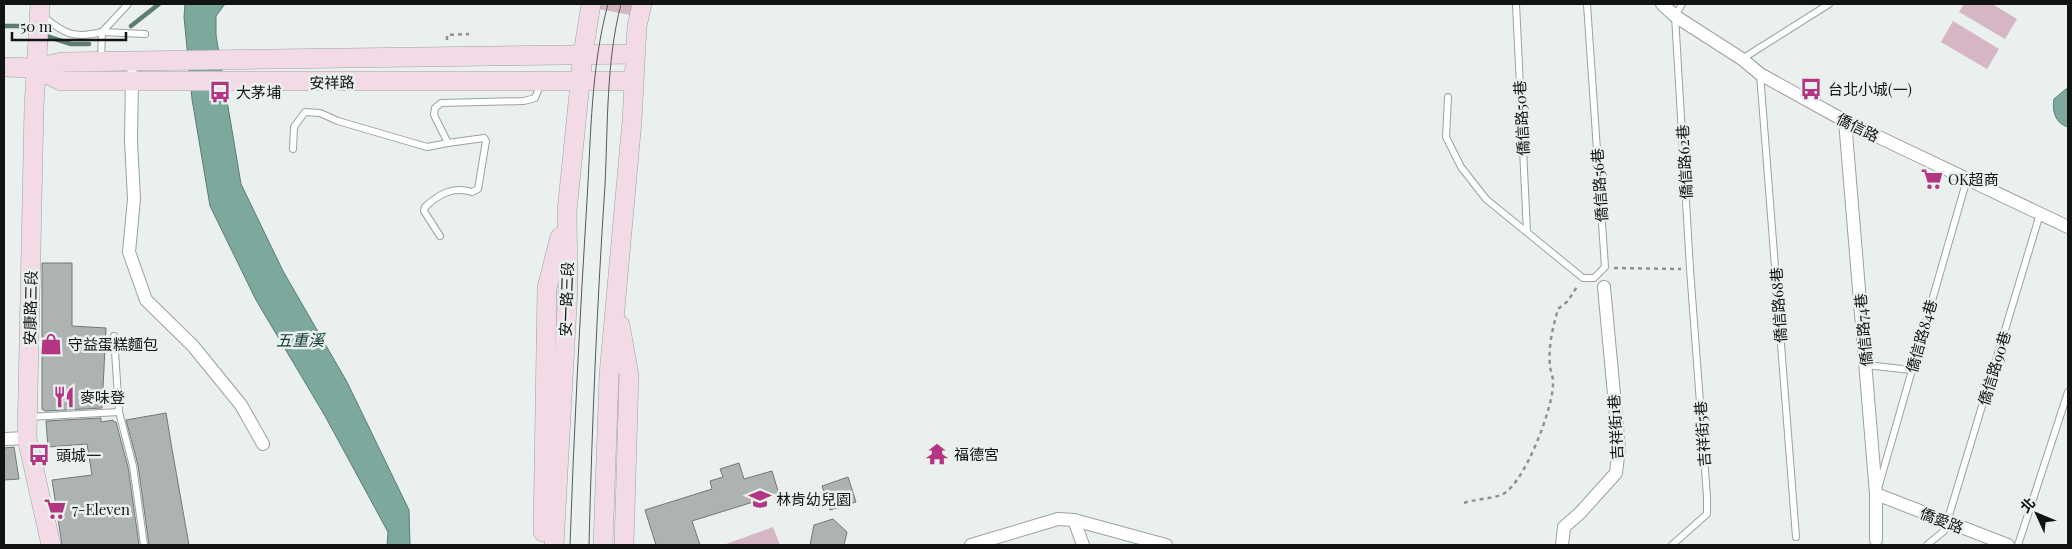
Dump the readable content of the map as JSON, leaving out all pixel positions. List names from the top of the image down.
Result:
{
  "streets": {
    "street": [
      "安祥路",
      "僑信路",
      "安一路三段",
      "安康路三段",
      "僑信路74巷",
      "吉祥街1巷",
      "僑愛路"
    ],
    "lane": [
      "僑信路50巷",
      "僑信路62巷",
      "僑信路56巷",
      "僑信路68巷",
      "僑信路84巷",
      "僑信路90巷",
      "吉祥街5巷"
    ]
  },
  "crossings": [
    ["安祥路", "安一路三段"],
    ["安祥路", "安康路三段"],
    ["僑信路", "僑信路62巷"],
    ["僑信路", "僑信路68巷"],
    ["僑信路", "僑信路74巷"],
    ["僑信路", "僑信路84巷"],
    ["僑信路", "僑信路90巷"],
    ["僑信路62巷", "吉祥街5巷"],
    ["僑信路74巷", "僑信路84巷"],
    ["僑信路74巷", "僑愛路"],
    ["僑信路84巷", "僑愛路"],
    ["僑信路90巷", "僑愛路"]
  ],
  "water": ["五重溪"],
  "places": {
    "bus stop": ["台北小城(一)", "大茅埔", "頭城一"],
    "supermarket": ["OK超商", "7-Eleven"],
    "shop": ["守益蛋糕麵包"],
    "restaurant": ["麥味登"],
    "temple": ["福德宮"],
    "school or university": ["林肯幼兒園"]
  },
  "scale_bar": "50 m",
  "north": "top left"
}
